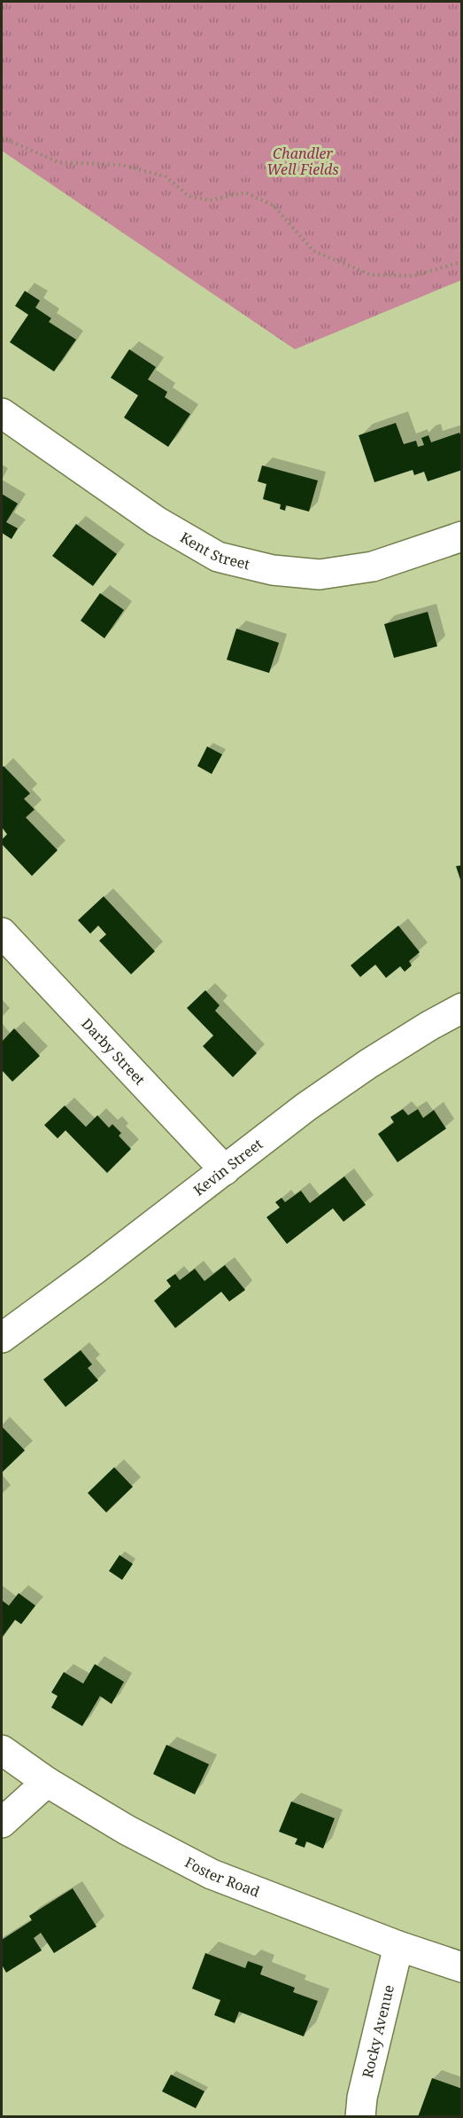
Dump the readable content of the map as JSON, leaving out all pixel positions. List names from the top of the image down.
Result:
{
  "streets": {
    "street": [
      "Kent Street",
      "Darby Street",
      "Kevin Street",
      "Foster Road",
      "Rocky Avenue"
    ]
  },
  "crossings": [
    ["Darby Street", "Kevin Street"],
    ["Foster Road", "Rocky Avenue"]
  ],
  "parks": ["Chandler Well Fields"]
}
